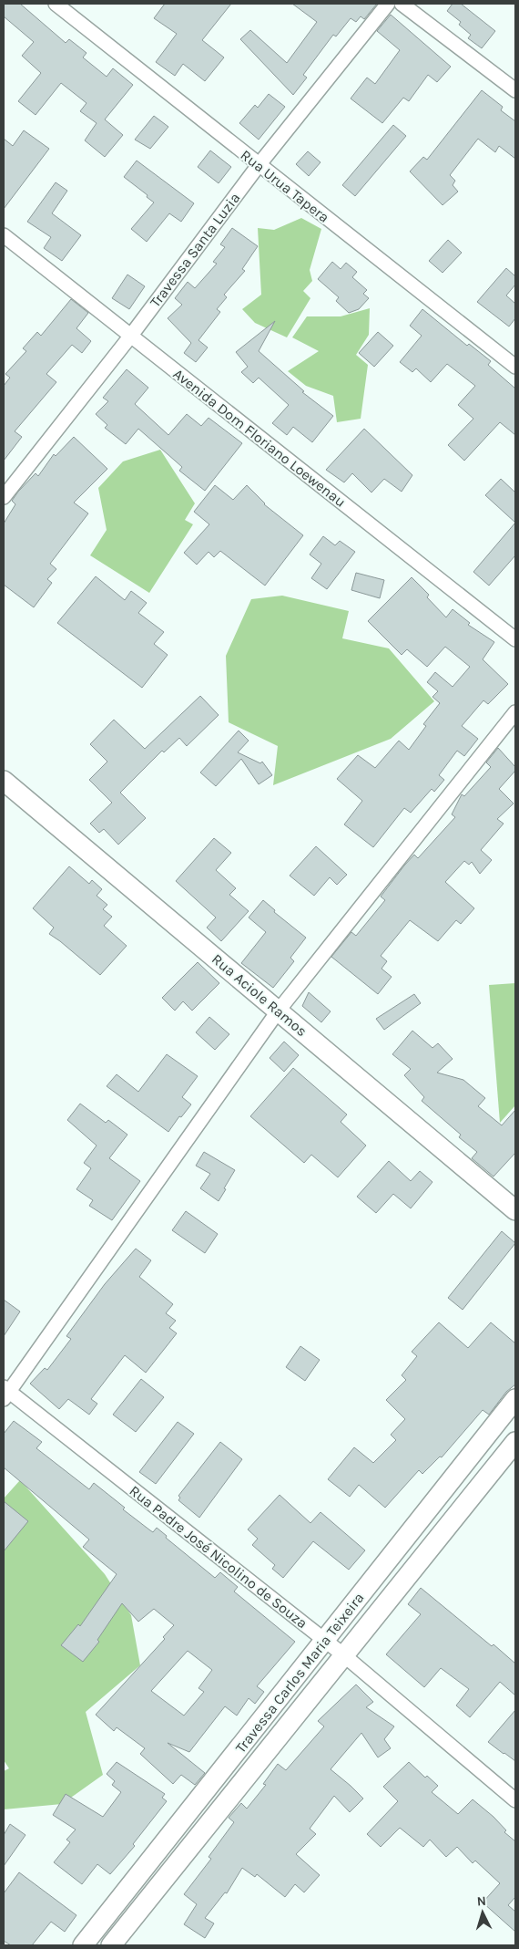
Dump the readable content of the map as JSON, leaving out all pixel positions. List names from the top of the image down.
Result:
{
  "streets": {
    "main road": ["Rua Aciole Ramos", "Travessa Carlos Maria Teixeira"],
    "street": [
      "Rua Urua Tapera",
      "Travessa Santa Luzia",
      "Avenida Dom Floriano Loewenau",
      "Rua Padre José Nicolino de Souza"
    ]
  },
  "crossings": [
    ["Rua Urua Tapera", "Travessa Santa Luzia"],
    ["Travessa Santa Luzia", "Avenida Dom Floriano Loewenau"],
    ["Rua Padre José Nicolino de Souza", "Travessa Carlos Maria Teixeira"]
  ],
  "north": "top"
}
